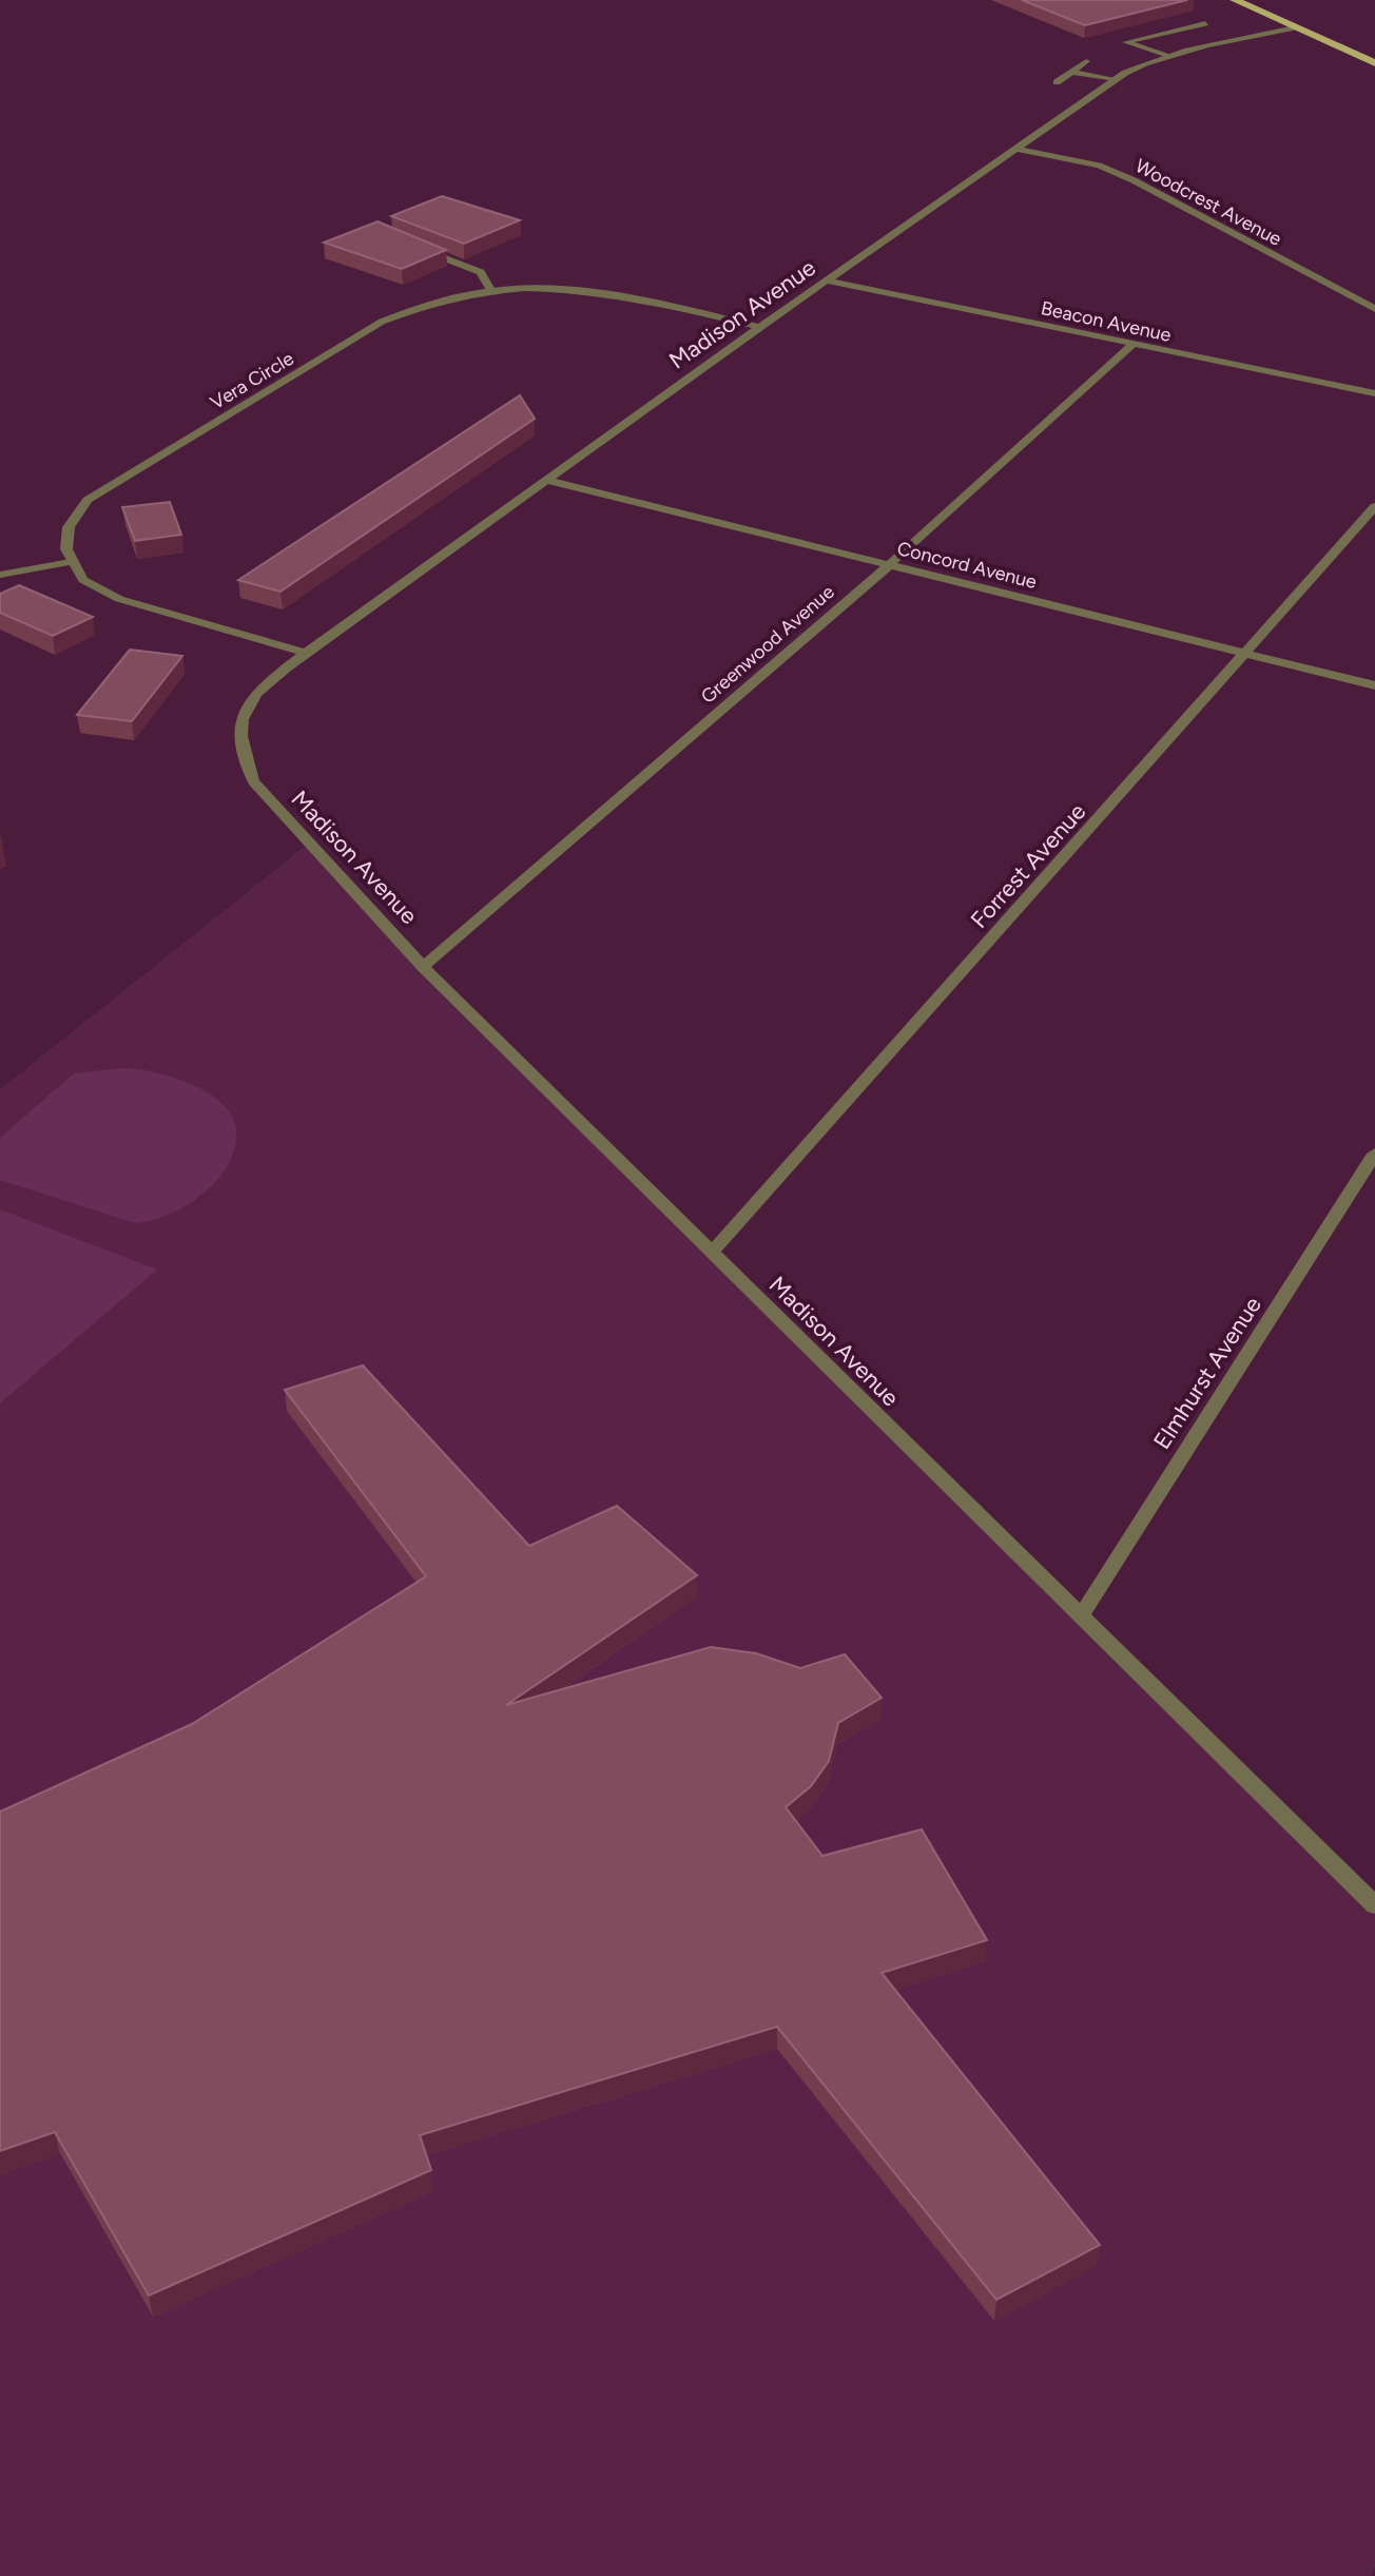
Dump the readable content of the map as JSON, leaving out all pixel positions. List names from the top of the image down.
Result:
{
  "streets": {
    "street": [
      "Woodcrest Avenue",
      "Madison Avenue",
      "Beacon Avenue",
      "Vera Circle",
      "Concord Avenue",
      "Greenwood Avenue",
      "Forrest Avenue",
      "Elmhurst Avenue"
    ]
  },
  "crossings": [
    ["Woodcrest Avenue", "Madison Avenue"],
    ["Madison Avenue", "Beacon Avenue"],
    ["Madison Avenue", "Vera Circle"],
    ["Madison Avenue", "Concord Avenue"],
    ["Madison Avenue", "Greenwood Avenue"],
    ["Madison Avenue", "Forrest Avenue"],
    ["Madison Avenue", "Elmhurst Avenue"],
    ["Beacon Avenue", "Greenwood Avenue"],
    ["Concord Avenue", "Greenwood Avenue"],
    ["Concord Avenue", "Forrest Avenue"]
  ]
}
